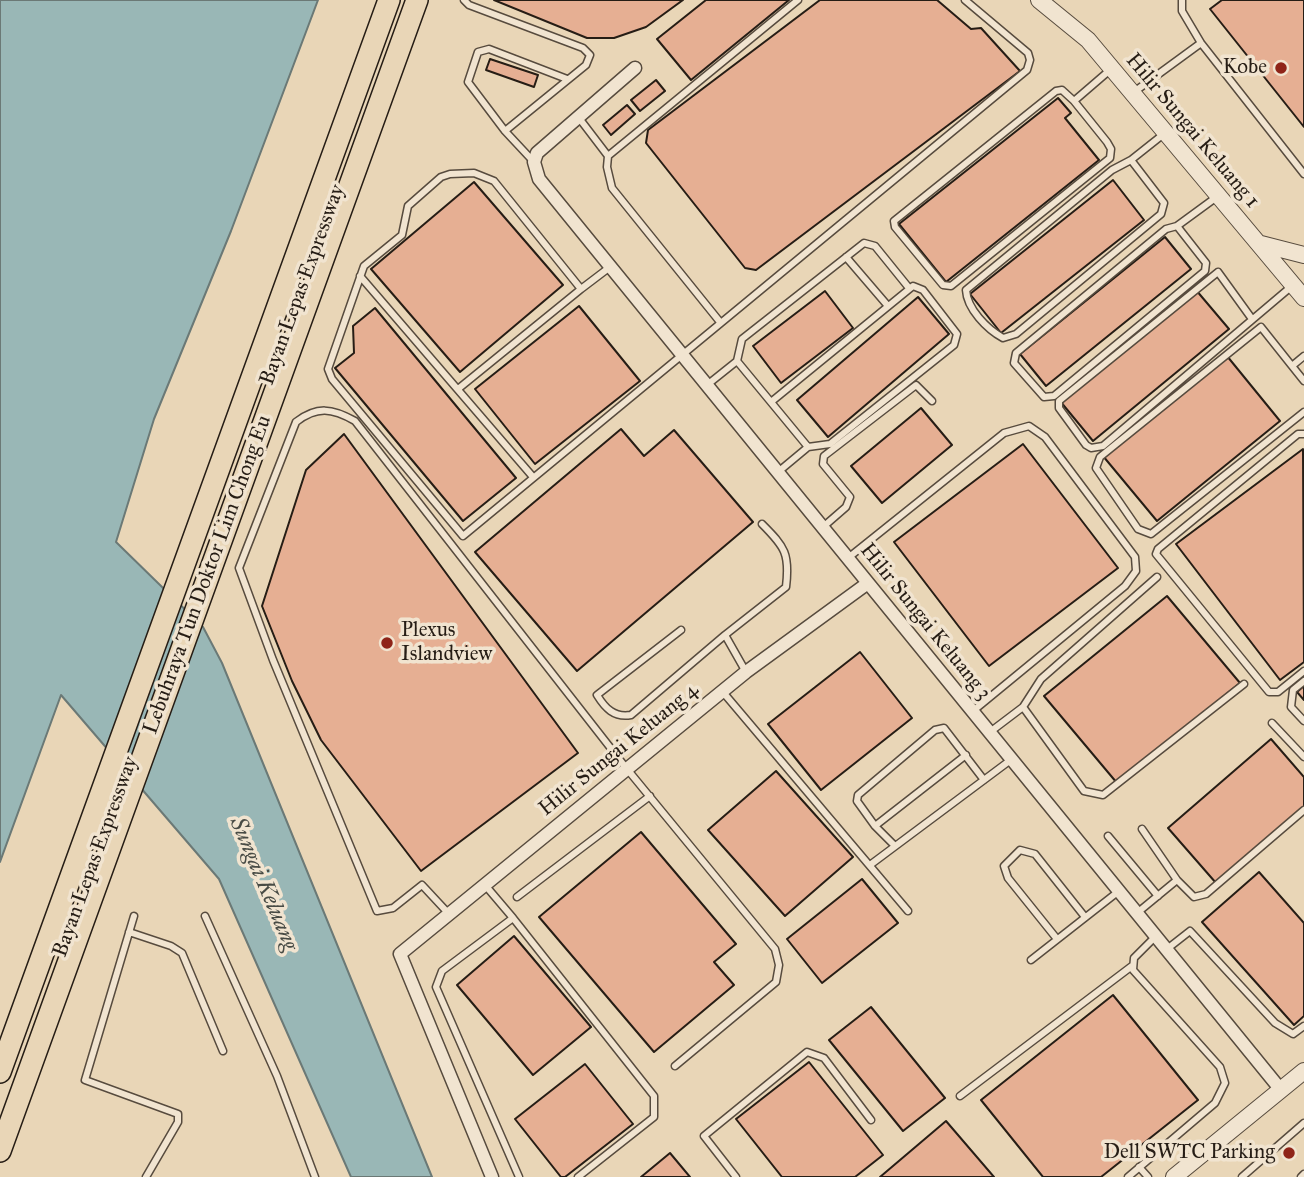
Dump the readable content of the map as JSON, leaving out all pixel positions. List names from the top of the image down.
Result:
{
  "streets": {
    "highway": ["Bayan Lepas Expressway", "Lebuhraya Tun Doktor Lim Chong Eu"],
    "street": ["Hilir Sungai Keluang 1", "Hilir Sungai Keluang 3", "Hilir Sungai Keluang 4"]
  },
  "crossings": [
    ["Hilir Sungai Keluang 3", "Hilir Sungai Keluang 4"]
  ],
  "water": ["Sungai Keluang"],
  "places": ["Kobe", "Plexus Islandview", "Dell SWTC Parking"]
}
